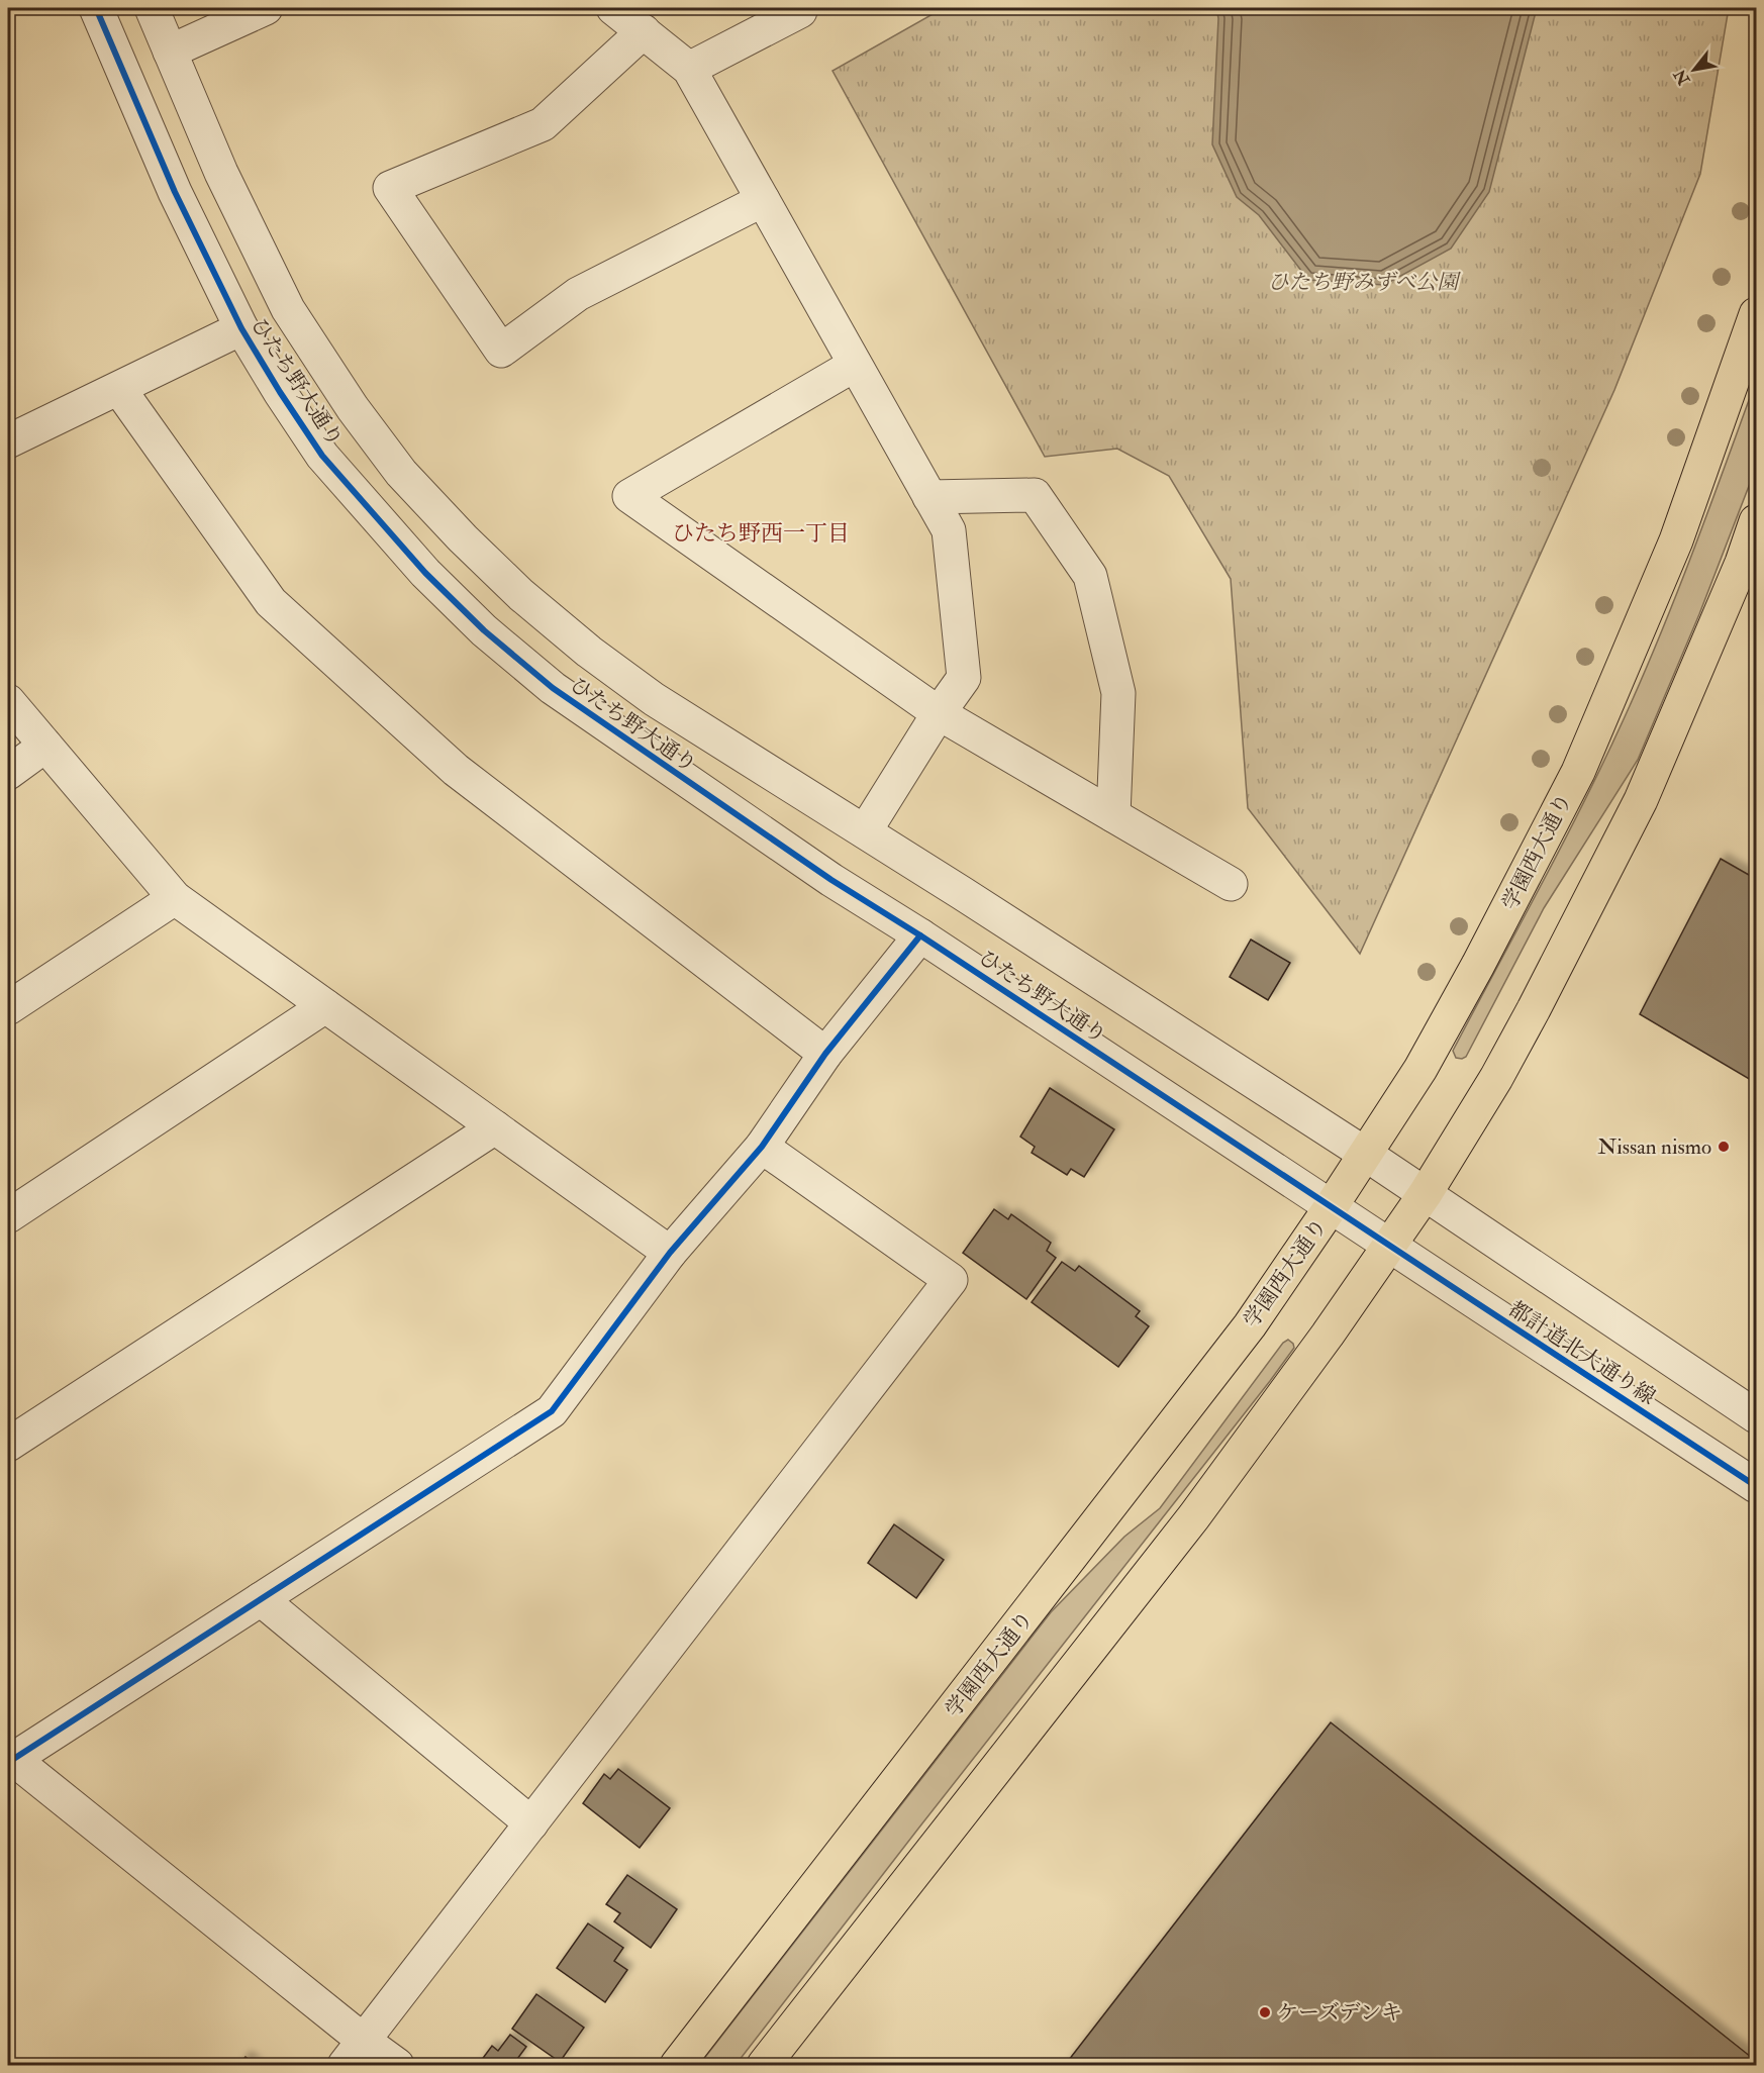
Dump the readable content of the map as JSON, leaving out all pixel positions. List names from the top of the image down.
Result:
{
  "streets": {
    "main road": ["学園西大通り"],
    "street": ["ひたち野大通り", "都計道北大通り線"]
  },
  "crossings": [
    ["ひたち野大通り", "学園西大通り"],
    ["ひたち野大通り", "都計道北大通り線"]
  ],
  "districts": ["ひたち野西一丁目"],
  "parks": ["ひたち野みずべ公園"],
  "places": ["Nissan nismo", "ケーズデンキ"],
  "north": "bottom left"
}
